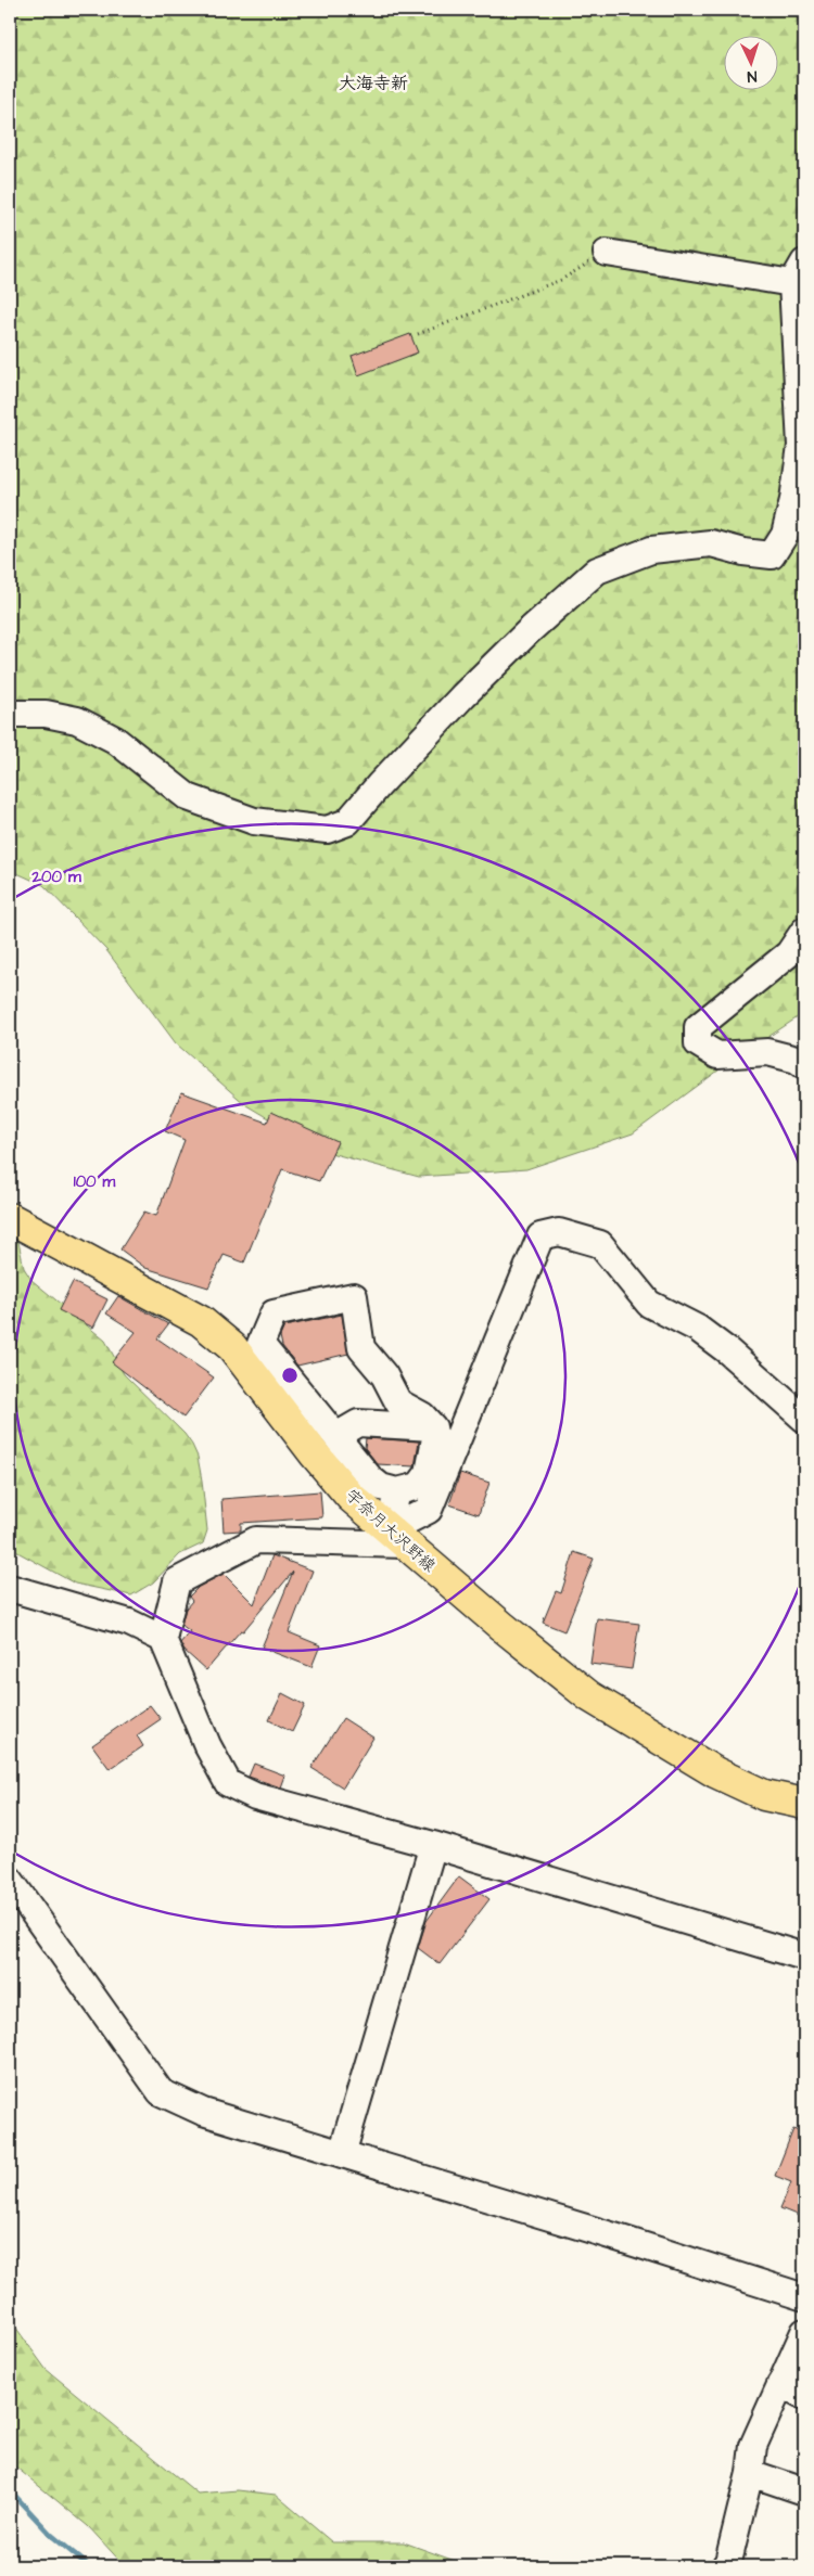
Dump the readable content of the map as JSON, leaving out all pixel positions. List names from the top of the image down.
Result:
{
  "streets": {
    "main road": ["宇奈月大沢野線"]
  },
  "districts": ["大海寺新"],
  "north": "bottom",
  "rings": ["200 m", "100 m"]
}
